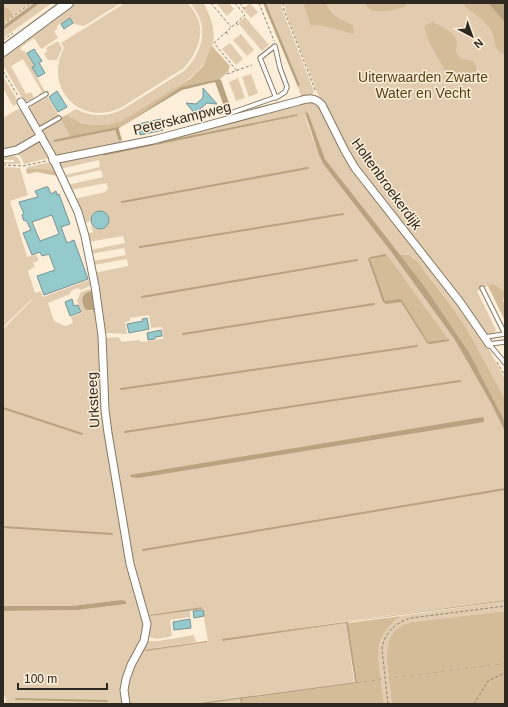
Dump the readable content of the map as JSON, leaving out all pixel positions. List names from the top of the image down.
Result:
{
  "streets": {
    "street": ["Peterskampweg", "Holtenbroekerdijk", "Urksteeg"]
  },
  "crossings": [
    ["Peterskampweg", "Holtenbroekerdijk"],
    ["Peterskampweg", "Urksteeg"]
  ],
  "parks": ["Uiterwaarden Zwarte Water en Vecht"],
  "scale_bar": "100 m",
  "north": "bottom right"
}
